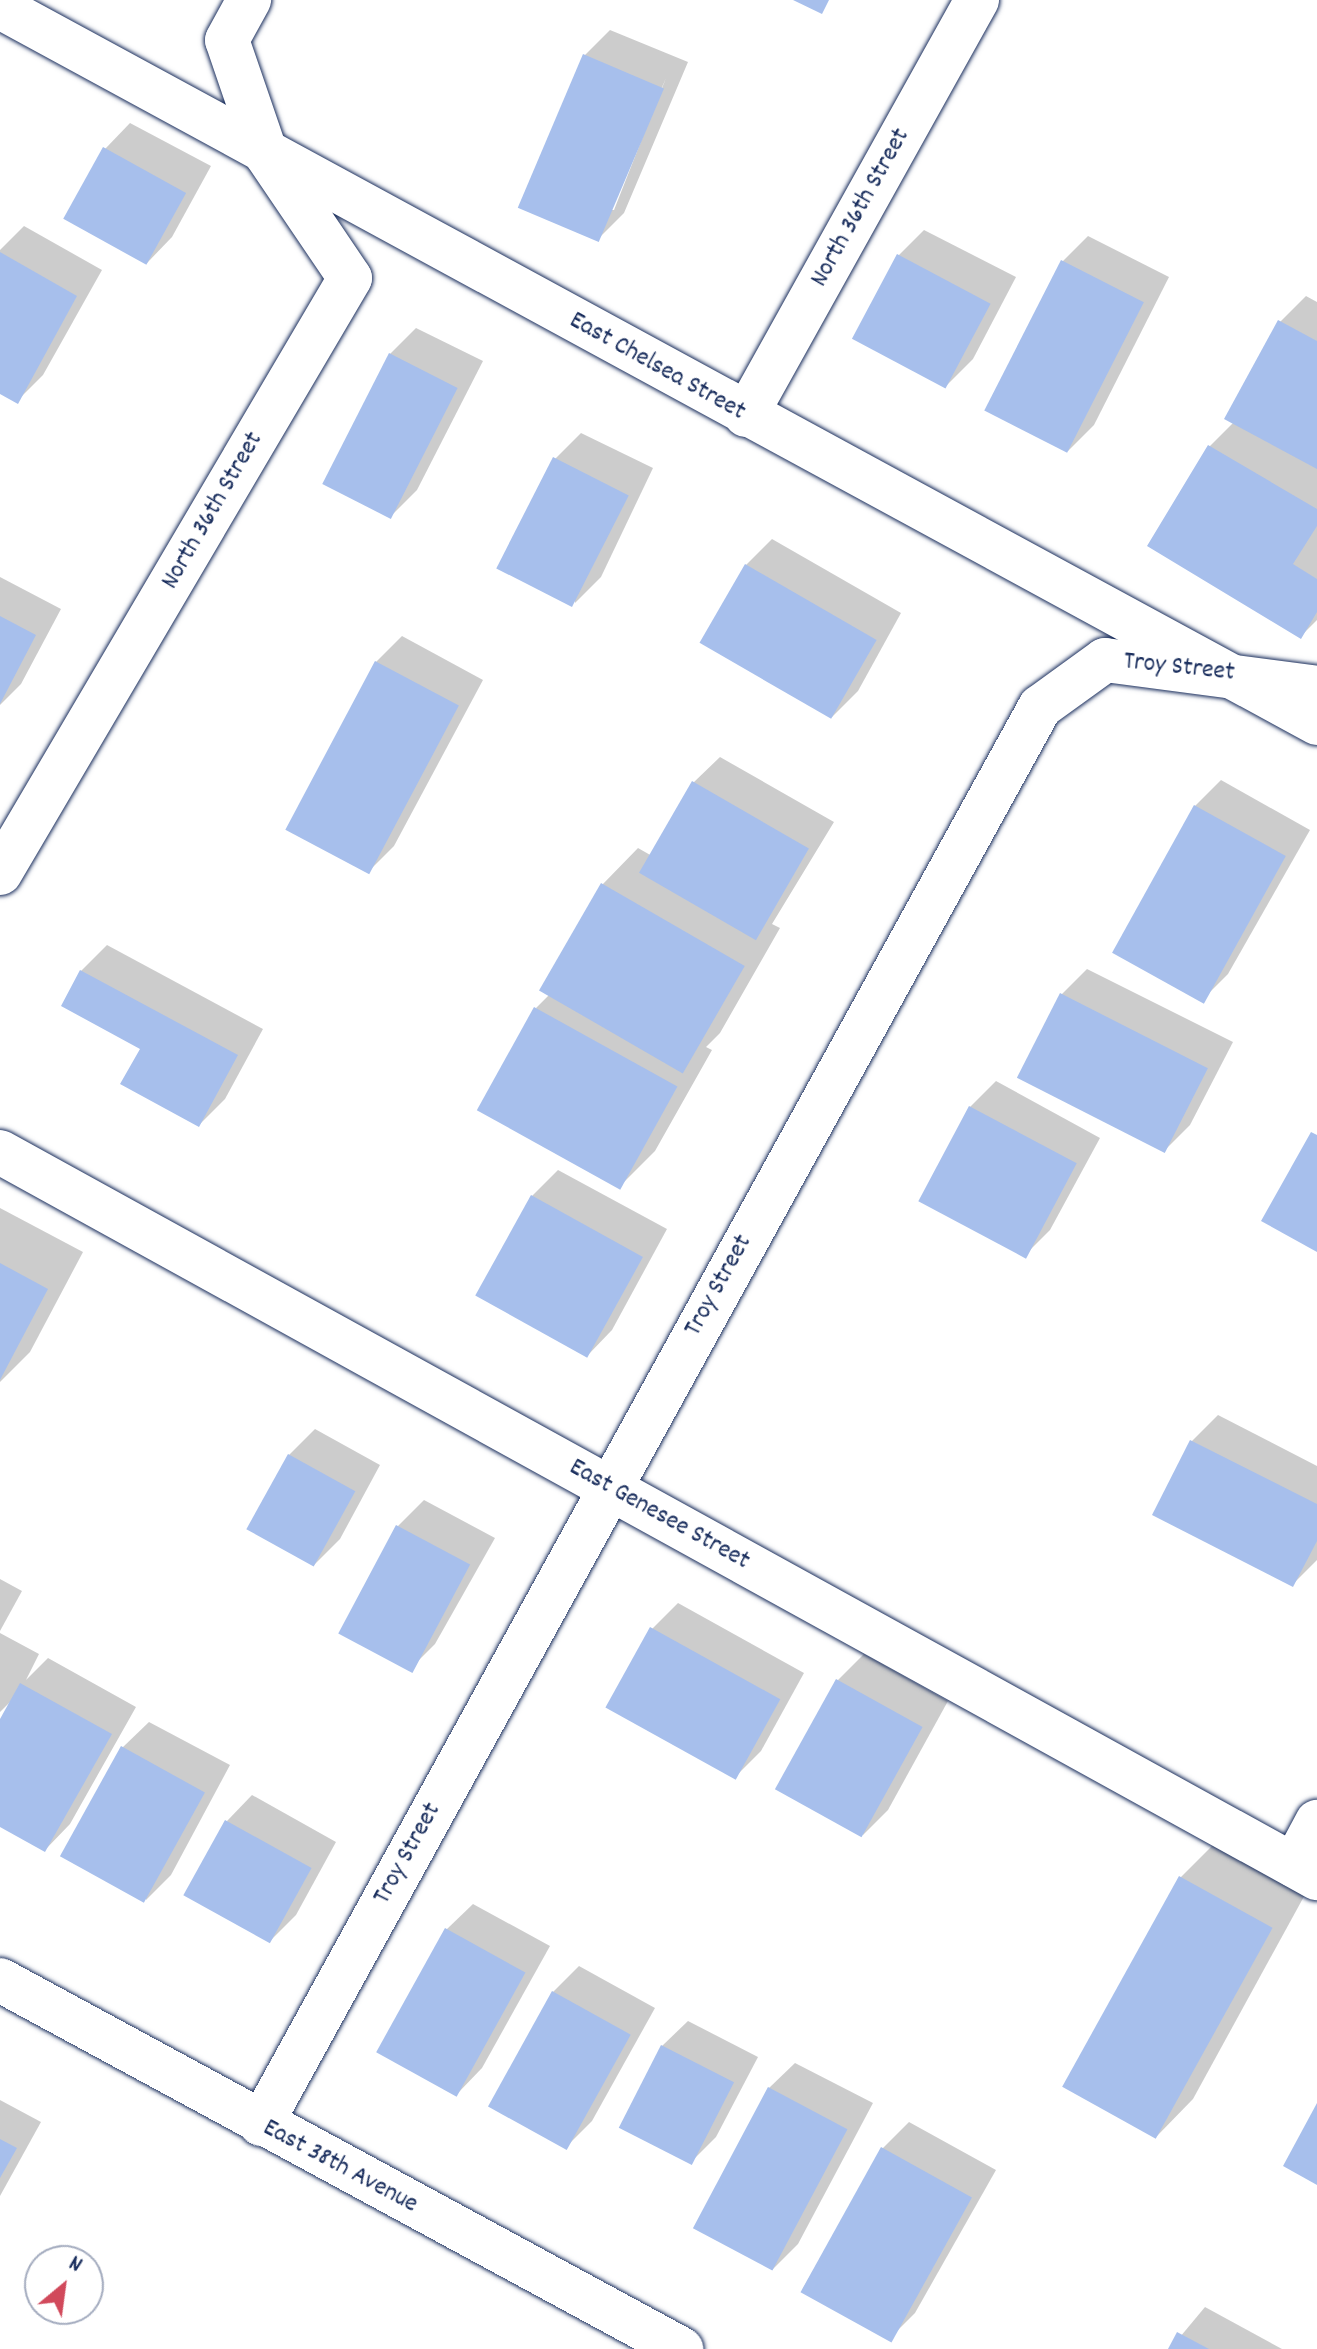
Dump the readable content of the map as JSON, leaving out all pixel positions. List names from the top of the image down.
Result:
{
  "streets": {
    "street": [
      "North 36th Street",
      "East Chelsea Street",
      "Troy Street",
      "East Genesee Street",
      "East 38th Avenue"
    ]
  },
  "crossings": [
    ["North 36th Street", "East Chelsea Street"],
    ["East Chelsea Street", "Troy Street"],
    ["Troy Street", "East Genesee Street"],
    ["Troy Street", "East 38th Avenue"]
  ],
  "north": "top right"
}
